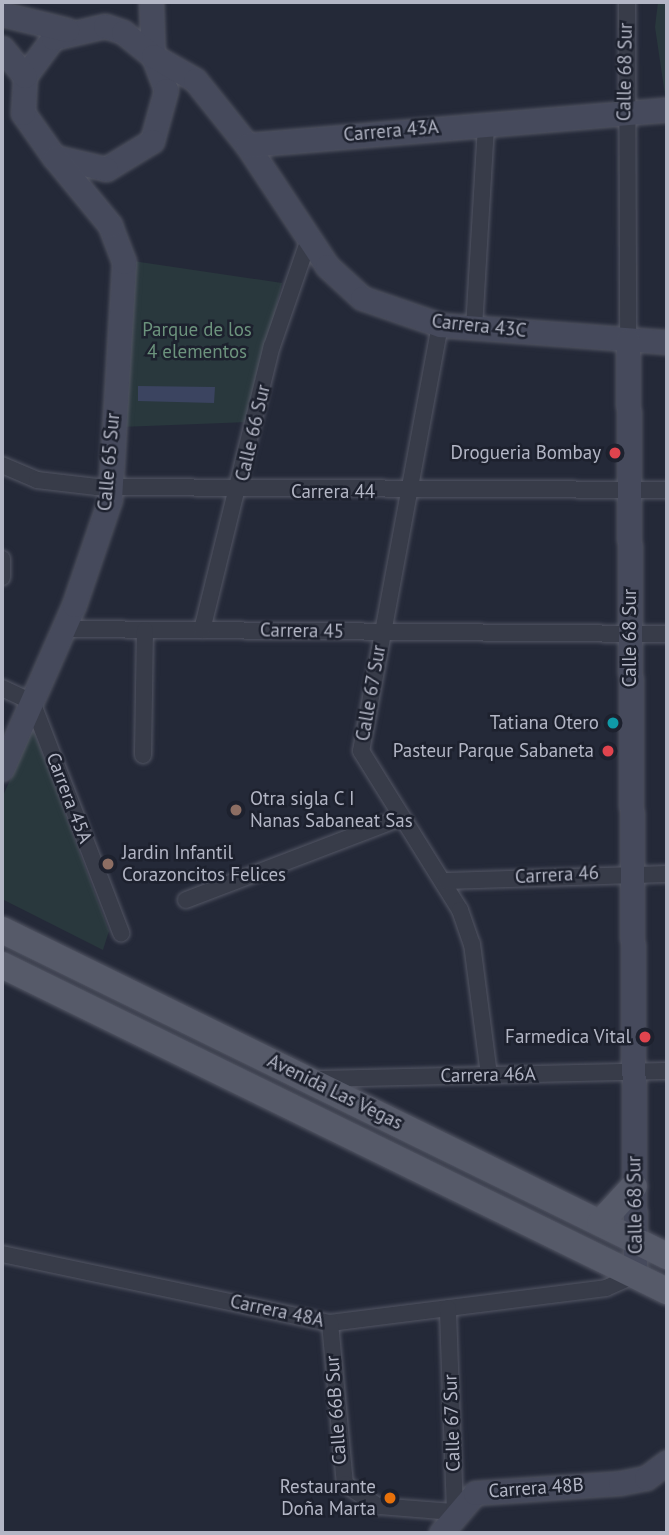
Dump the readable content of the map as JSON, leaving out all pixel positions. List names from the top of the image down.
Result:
{
  "streets": {
    "main road": ["Avenida Las Vegas"],
    "street": [
      "Calle 68 Sur",
      "Carrera 43A",
      "Carrera 43C",
      "Calle 66 Sur",
      "Calle 65 Sur",
      "Carrera 44",
      "Carrera 45",
      "Calle 67 Sur",
      "Carrera 45A",
      "Carrera 46",
      "Carrera 46A",
      "Carrera 48A",
      "Calle 66B Sur",
      "Carrera 48B"
    ]
  },
  "crossings": [
    ["Calle 68 Sur", "Carrera 43A"],
    ["Calle 68 Sur", "Carrera 43C"],
    ["Calle 68 Sur", "Carrera 44"],
    ["Calle 68 Sur", "Carrera 45"],
    ["Calle 68 Sur", "Carrera 46"],
    ["Calle 68 Sur", "Carrera 46A"],
    ["Calle 68 Sur", "Avenida Las Vegas"],
    ["Calle 68 Sur", "Carrera 48A"],
    ["Carrera 43A", "Carrera 43C"],
    ["Carrera 43C", "Calle 66 Sur"],
    ["Carrera 43C", "Calle 67 Sur"],
    ["Calle 66 Sur", "Carrera 44"],
    ["Calle 66 Sur", "Carrera 45"],
    ["Calle 65 Sur", "Carrera 44"],
    ["Calle 65 Sur", "Carrera 45"],
    ["Calle 65 Sur", "Carrera 45A"],
    ["Carrera 44", "Calle 67 Sur"],
    ["Carrera 45", "Calle 67 Sur"],
    ["Calle 67 Sur", "Carrera 46"],
    ["Calle 67 Sur", "Carrera 46A"],
    ["Calle 67 Sur", "Carrera 48A"],
    ["Calle 67 Sur", "Calle 66B Sur"],
    ["Calle 67 Sur", "Carrera 48B"],
    ["Carrera 46A", "Avenida Las Vegas"],
    ["Avenida Las Vegas", "Carrera 48A"],
    ["Carrera 48A", "Calle 66B Sur"],
    ["Calle 66B Sur", "Carrera 48B"]
  ],
  "parks": ["Parque de los 4 elementos"],
  "places": [
    "Drogueria Bombay",
    "Tatiana Otero",
    "Pasteur Parque Sabaneta",
    "Otra sigla C I Nanas Sabaneat Sas",
    "Jardin Infantil Corazoncitos Felices",
    "Farmedica Vital",
    "Restaurante Doña Marta"
  ]
}
